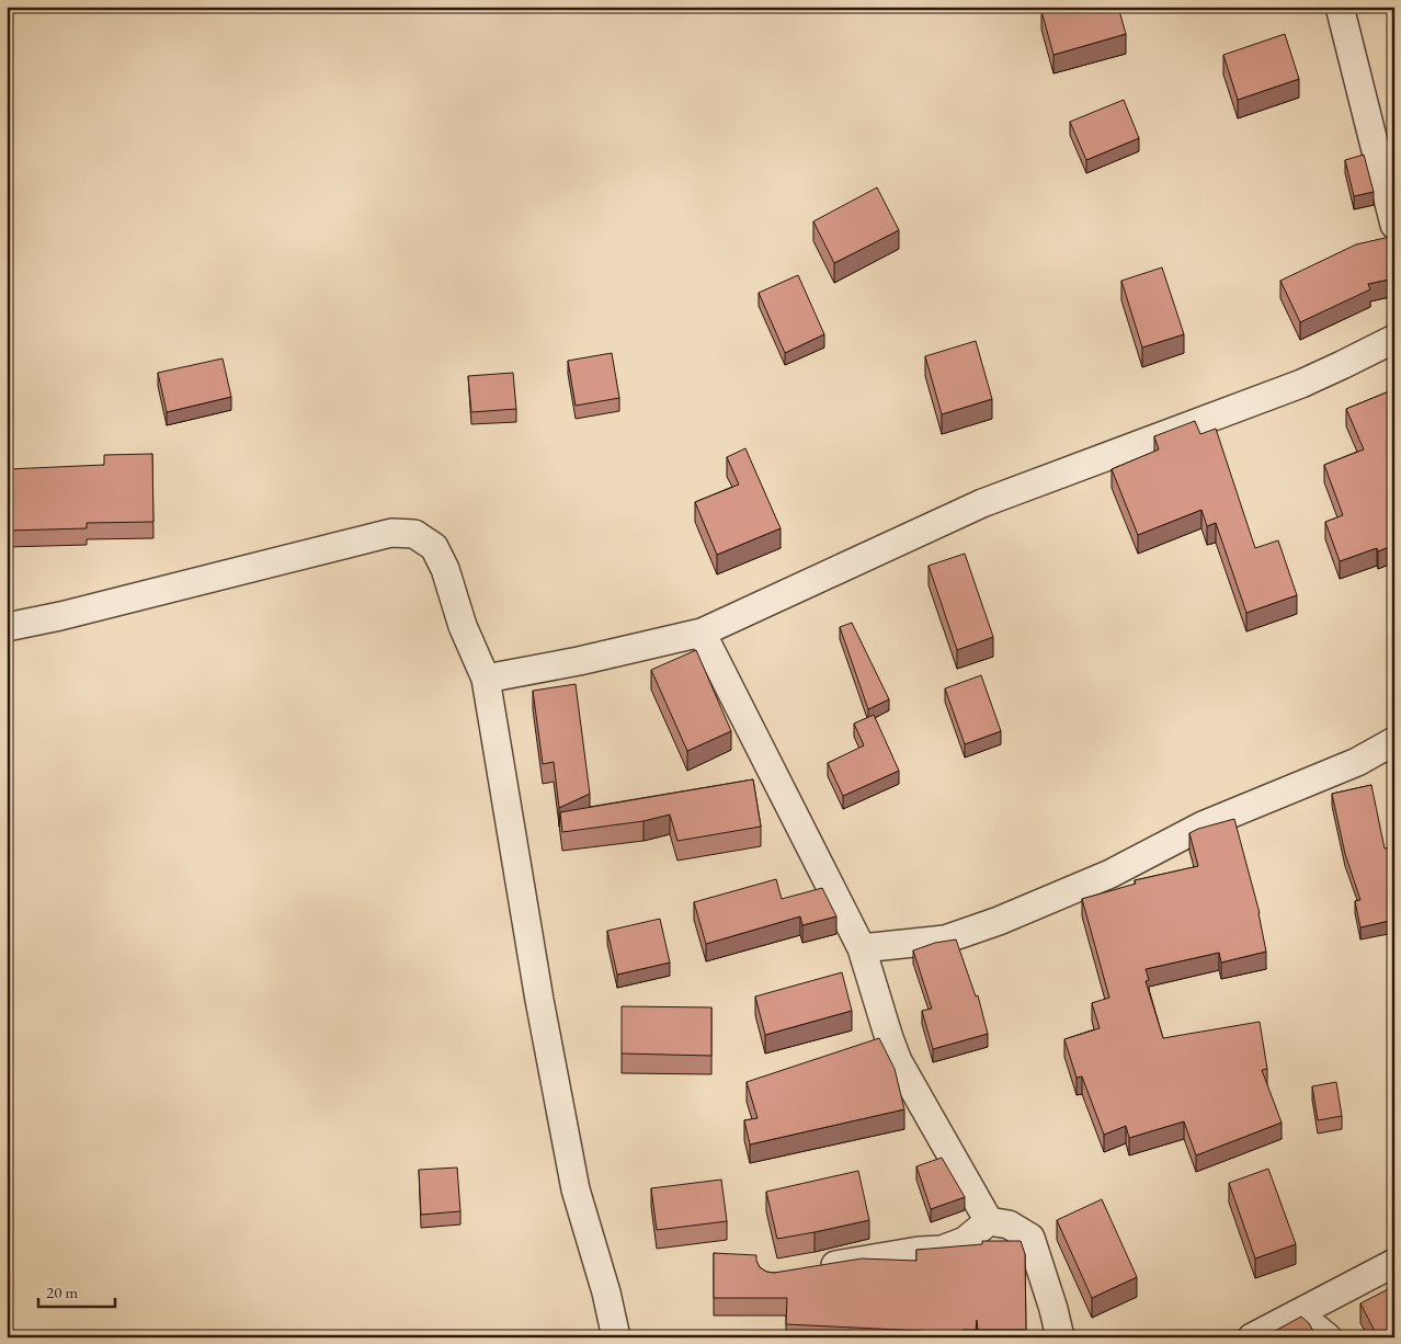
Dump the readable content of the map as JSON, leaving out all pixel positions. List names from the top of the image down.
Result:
{
  "scale_bar": "20 m"
}
